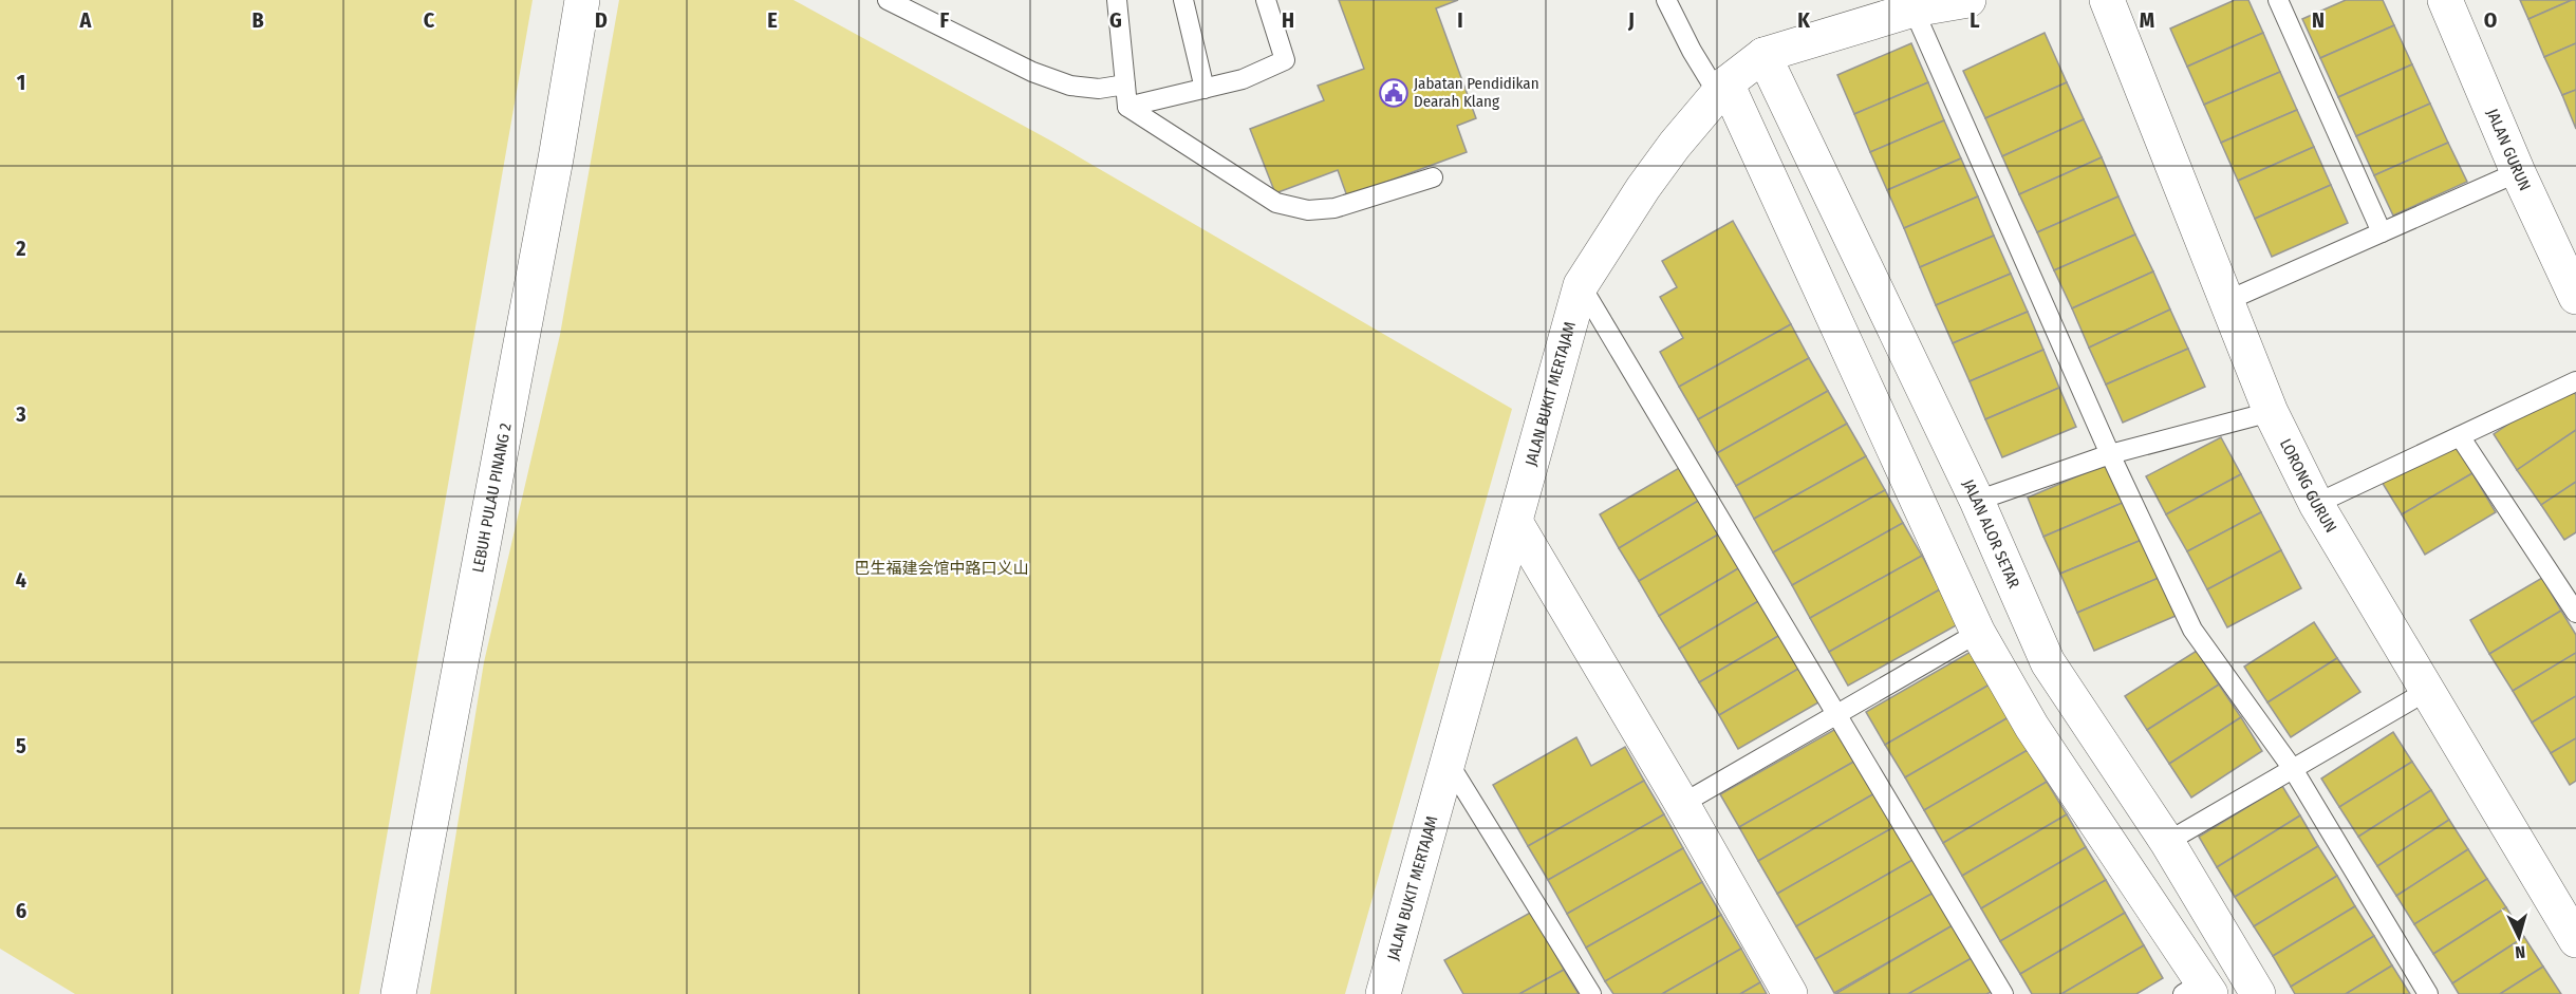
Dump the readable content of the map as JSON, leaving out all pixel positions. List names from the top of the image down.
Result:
{
  "streets": {
    "street": [
      "JALAN GURUN",
      "JALAN BUKIT MERTAJAM",
      "LORONG GURUN",
      "LEBUH PULAU PINANG 2",
      "JALAN ALOR SETAR"
    ]
  },
  "crossings": [
    ["JALAN BUKIT MERTAJAM", "JALAN ALOR SETAR"]
  ],
  "parks": ["巴生福建会馆中路口义山"],
  "places": {
    "public building": ["Jabatan Pendidikan Dearah Klang"]
  },
  "north": "bottom",
  "grid": {
    "columns": [
      "A",
      "B",
      "C",
      "D",
      "E",
      "F",
      "G",
      "H",
      "I",
      "J",
      "K",
      "L",
      "M",
      "N",
      "O"
    ],
    "rows": [
      "1",
      "2",
      "3",
      "4",
      "5",
      "6"
    ]
  }
}
